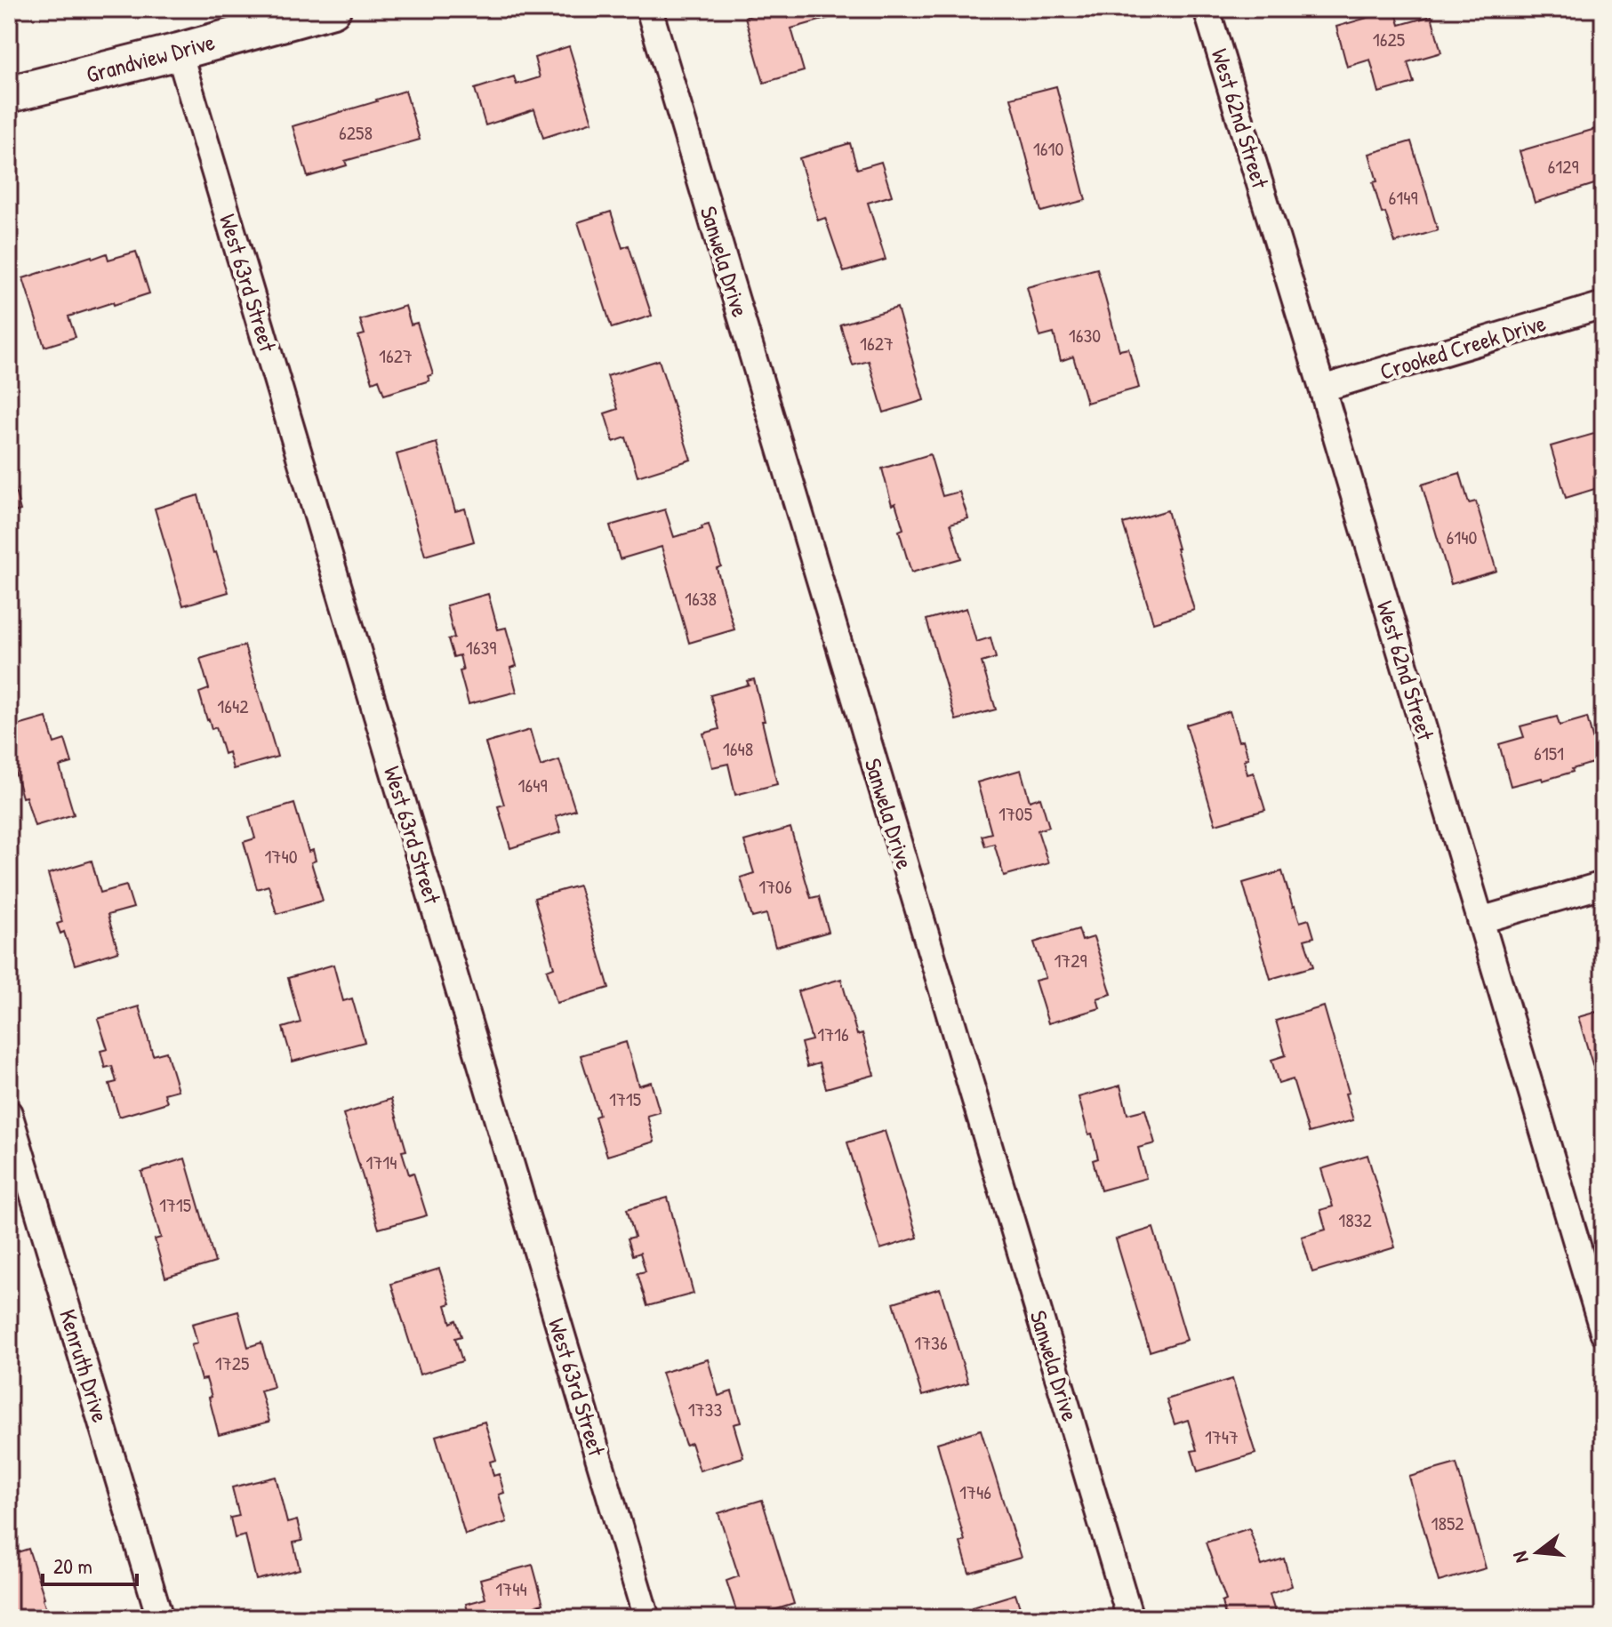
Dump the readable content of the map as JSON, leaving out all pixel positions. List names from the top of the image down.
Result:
{
  "streets": {
    "main road": ["Grandview Drive"],
    "street": [
      "West 62nd Street",
      "Sanwela Drive",
      "West 63rd Street",
      "Crooked Creek Drive",
      "Kenruth Drive"
    ]
  },
  "crossings": [
    ["Grandview Drive", "West 63rd Street"],
    ["West 62nd Street", "Crooked Creek Drive"]
  ],
  "house_numbers": [
    "1625",
    "6258",
    "1610",
    "6129",
    "6149",
    "1630",
    "1627",
    "1627",
    "6140",
    "1638",
    "1639",
    "1642",
    "1648",
    "6151",
    "1649",
    "1705",
    "1740",
    "1706",
    "1729",
    "1716",
    "1715",
    "1714",
    "1715",
    "1832",
    "1736",
    "1725",
    "1733",
    "1747",
    "1746",
    "1852",
    "1744"
  ],
  "scale_bar": "20 m",
  "north": "left"
}
